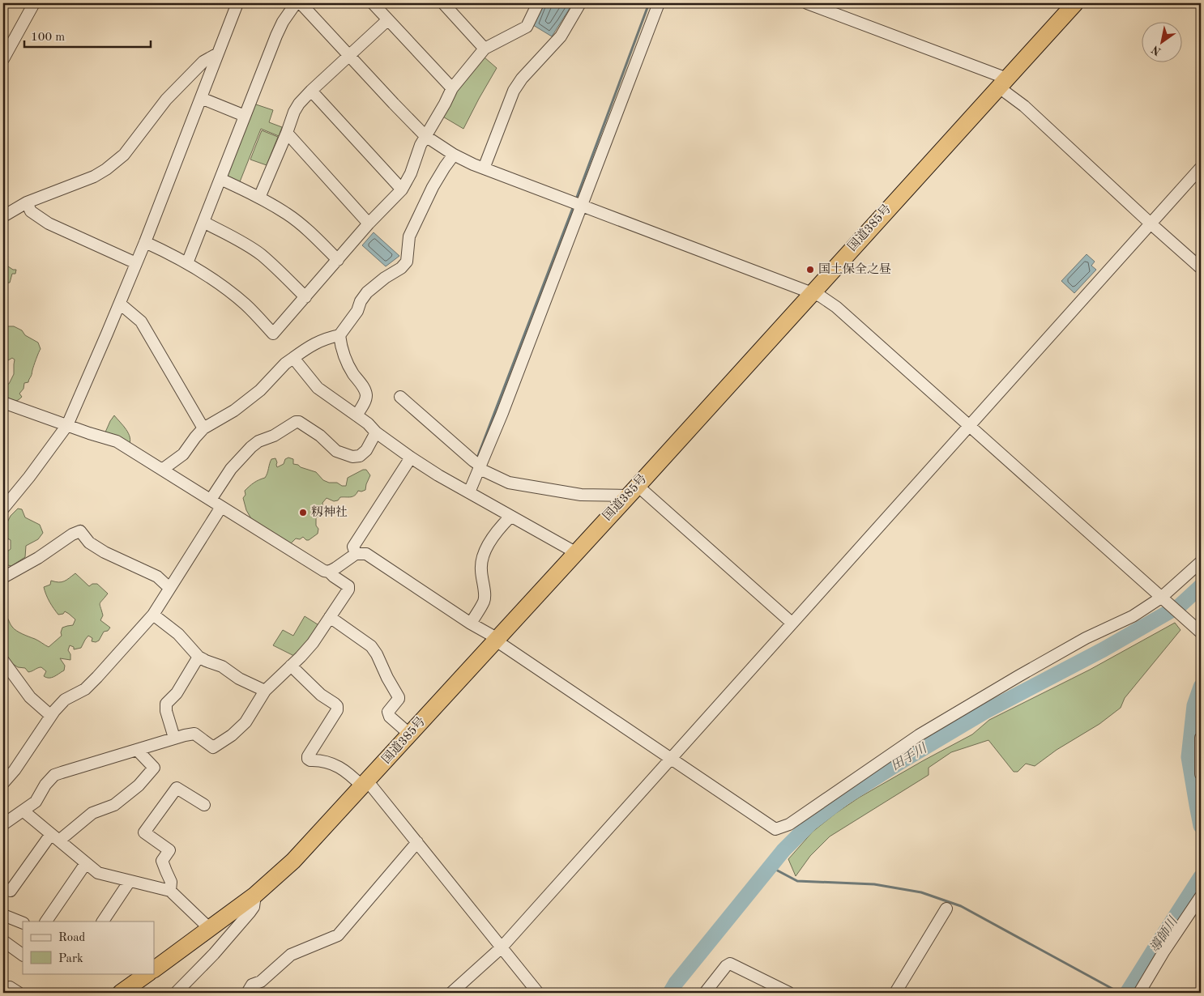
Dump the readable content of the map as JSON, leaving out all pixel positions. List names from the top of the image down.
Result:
{
  "streets": {
    "highway": ["国道385号"]
  },
  "water": ["田手川", "導師川"],
  "places": ["国土保全之昼", "籾神社"],
  "legend": ["Road", "Park"],
  "scale_bar": "100 m",
  "north": "bottom left"
}
